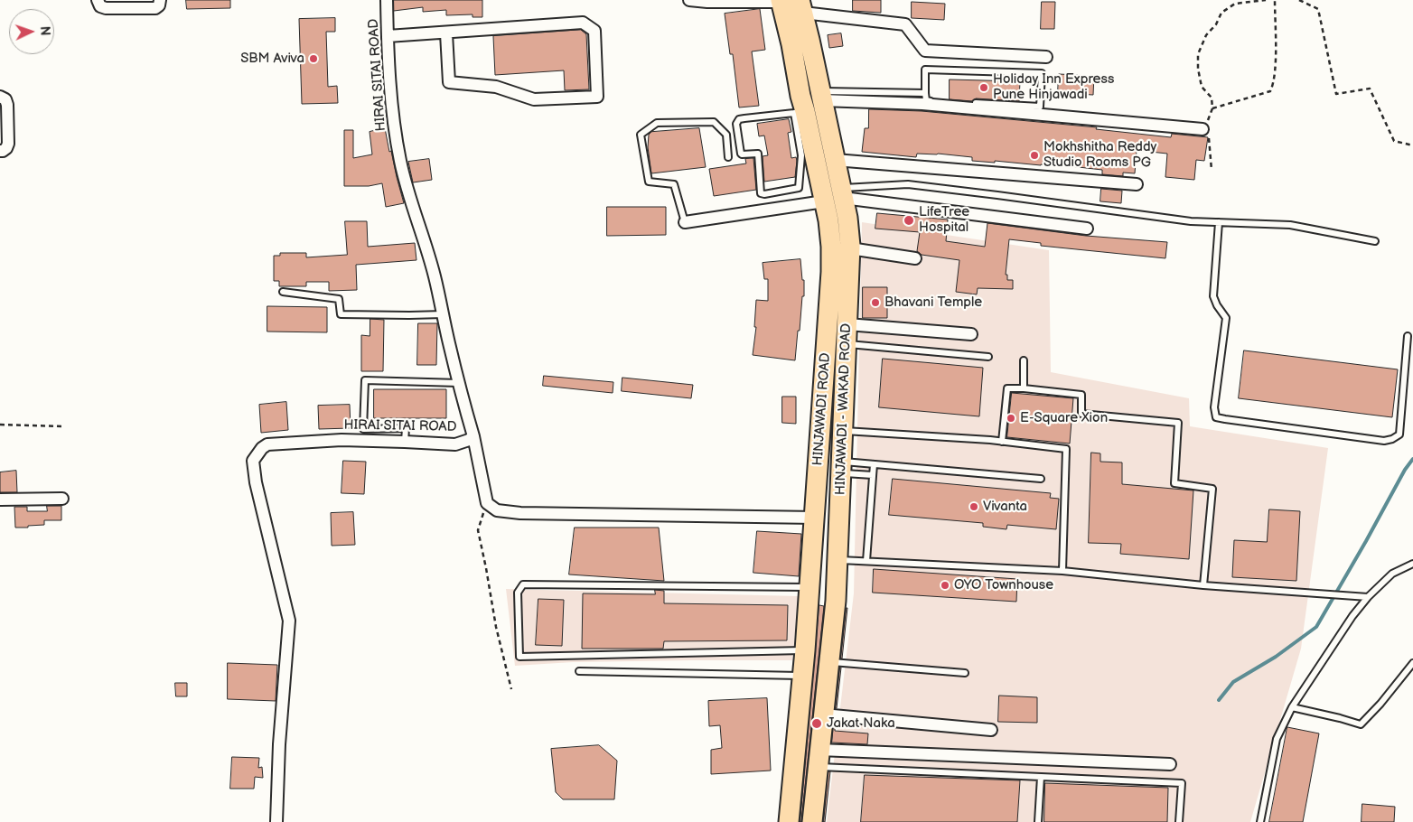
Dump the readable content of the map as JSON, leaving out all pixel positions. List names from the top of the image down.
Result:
{
  "streets": {
    "main road": ["HINJAWADI ROAD", "HINJAWADI - WAKAD ROAD"],
    "street": ["HIRAI SITAI ROAD"]
  },
  "crossings": [
    ["HINJAWADI ROAD", "HINJAWADI - WAKAD ROAD"]
  ],
  "places": [
    "SBM Aviva",
    "Holiday Inn Express Pune Hinjawadi",
    "Mokhshitha Reddy Studio Rooms PG",
    "LifeTree Hospital",
    "Bhavani Temple",
    "E-Square Xion",
    "Vivanta",
    "OYO Townhouse",
    "Jakat Naka"
  ],
  "north": "right"
}
